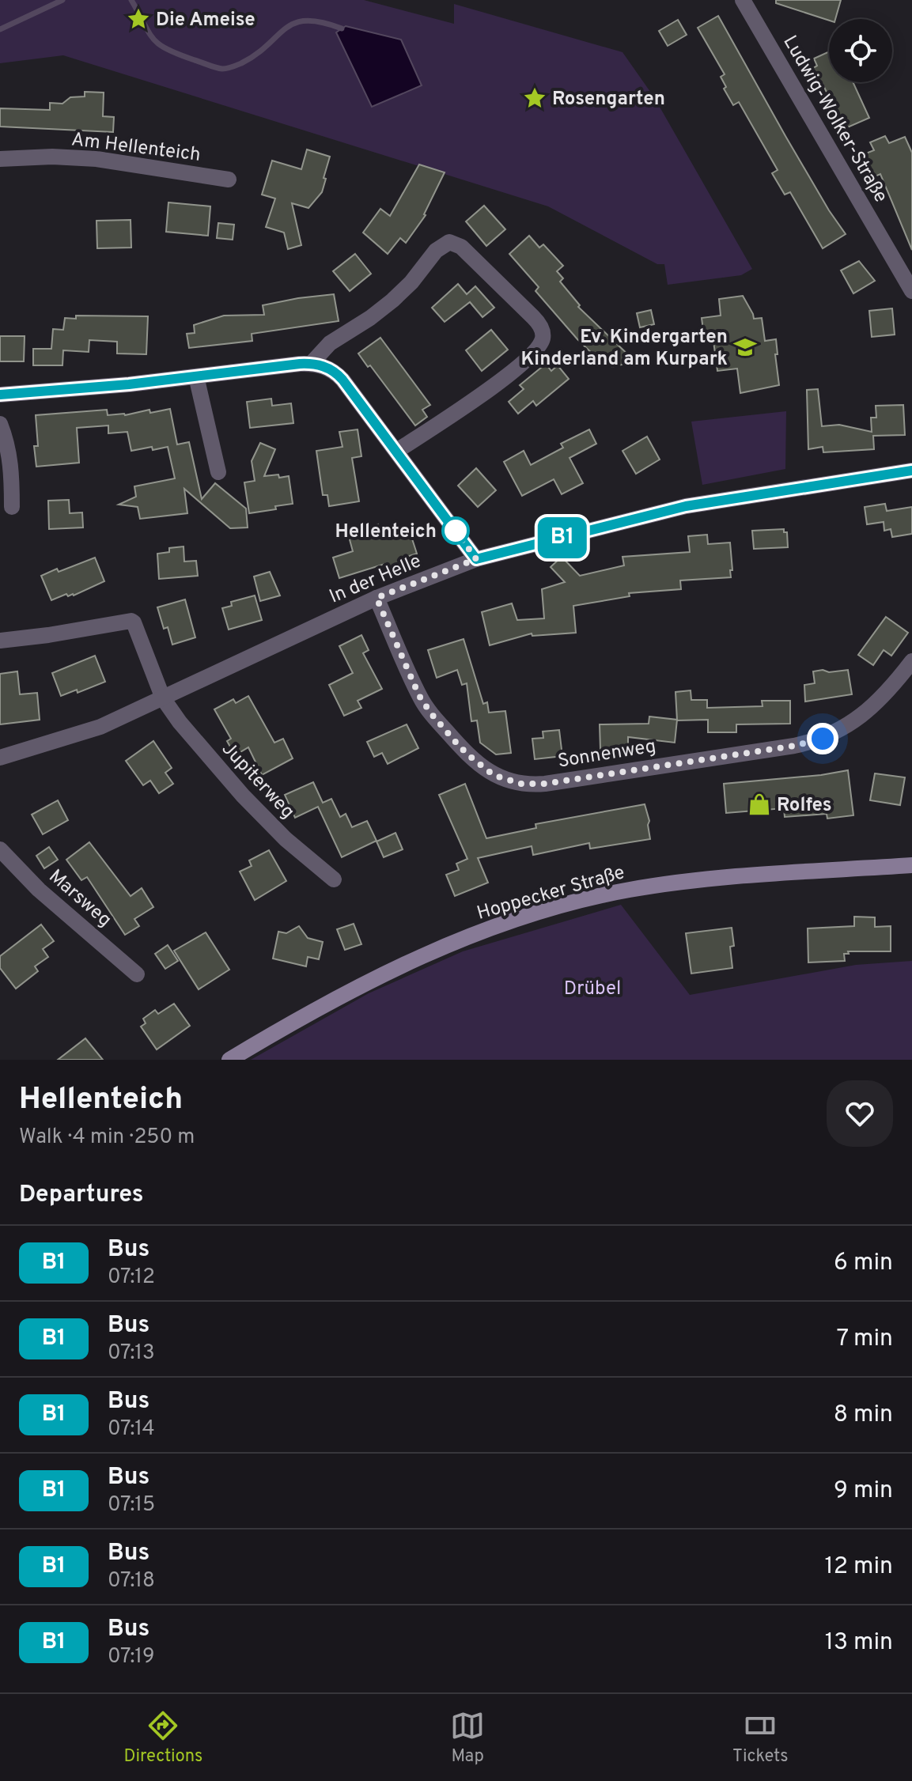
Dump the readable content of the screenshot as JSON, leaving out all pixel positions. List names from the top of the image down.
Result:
{
  "streets": {
    "street": [
      "Ludwig-Wolker-Straße",
      "Am Hellenteich",
      "In der Helle",
      "Sonnenweg",
      "Jupiterweg",
      "Hoppecker Straße",
      "Marsweg"
    ]
  },
  "crossings": [
    ["In der Helle", "Sonnenweg"],
    ["In der Helle", "Jupiterweg"]
  ],
  "parks": ["Drübel"],
  "places": {
    "place": ["Die Ameise", "Rosengarten"],
    "school or university": ["Ev. Kindergarten Kinderland am Kurpark"],
    "other": ["Hellenteich"],
    "shop": ["Rolfes"]
  },
  "lines": ["bus line B1"],
  "page": {
    "on_map": "B1",
    "heading": [
      ["Hellenteich", "Walk · 4 min · 250 m"],
      "Departures"
    ],
    "list": [
      {
        "mark": "B1",
        "name": "Bus",
        "note": "07:12",
        "value": "6 min"
      },
      {
        "mark": "B1",
        "name": "Bus",
        "note": "07:13",
        "value": "7 min"
      },
      {
        "mark": "B1",
        "name": "Bus",
        "note": "07:14",
        "value": "8 min"
      },
      {
        "mark": "B1",
        "name": "Bus",
        "note": "07:15",
        "value": "9 min"
      },
      {
        "mark": "B1",
        "name": "Bus",
        "note": "07:18",
        "value": "12 min"
      },
      {
        "mark": "B1",
        "name": "Bus",
        "note": "07:19",
        "value": "13 min"
      }
    ],
    "tabs": ["Directions", "Map", "Tickets"]
  }
}
